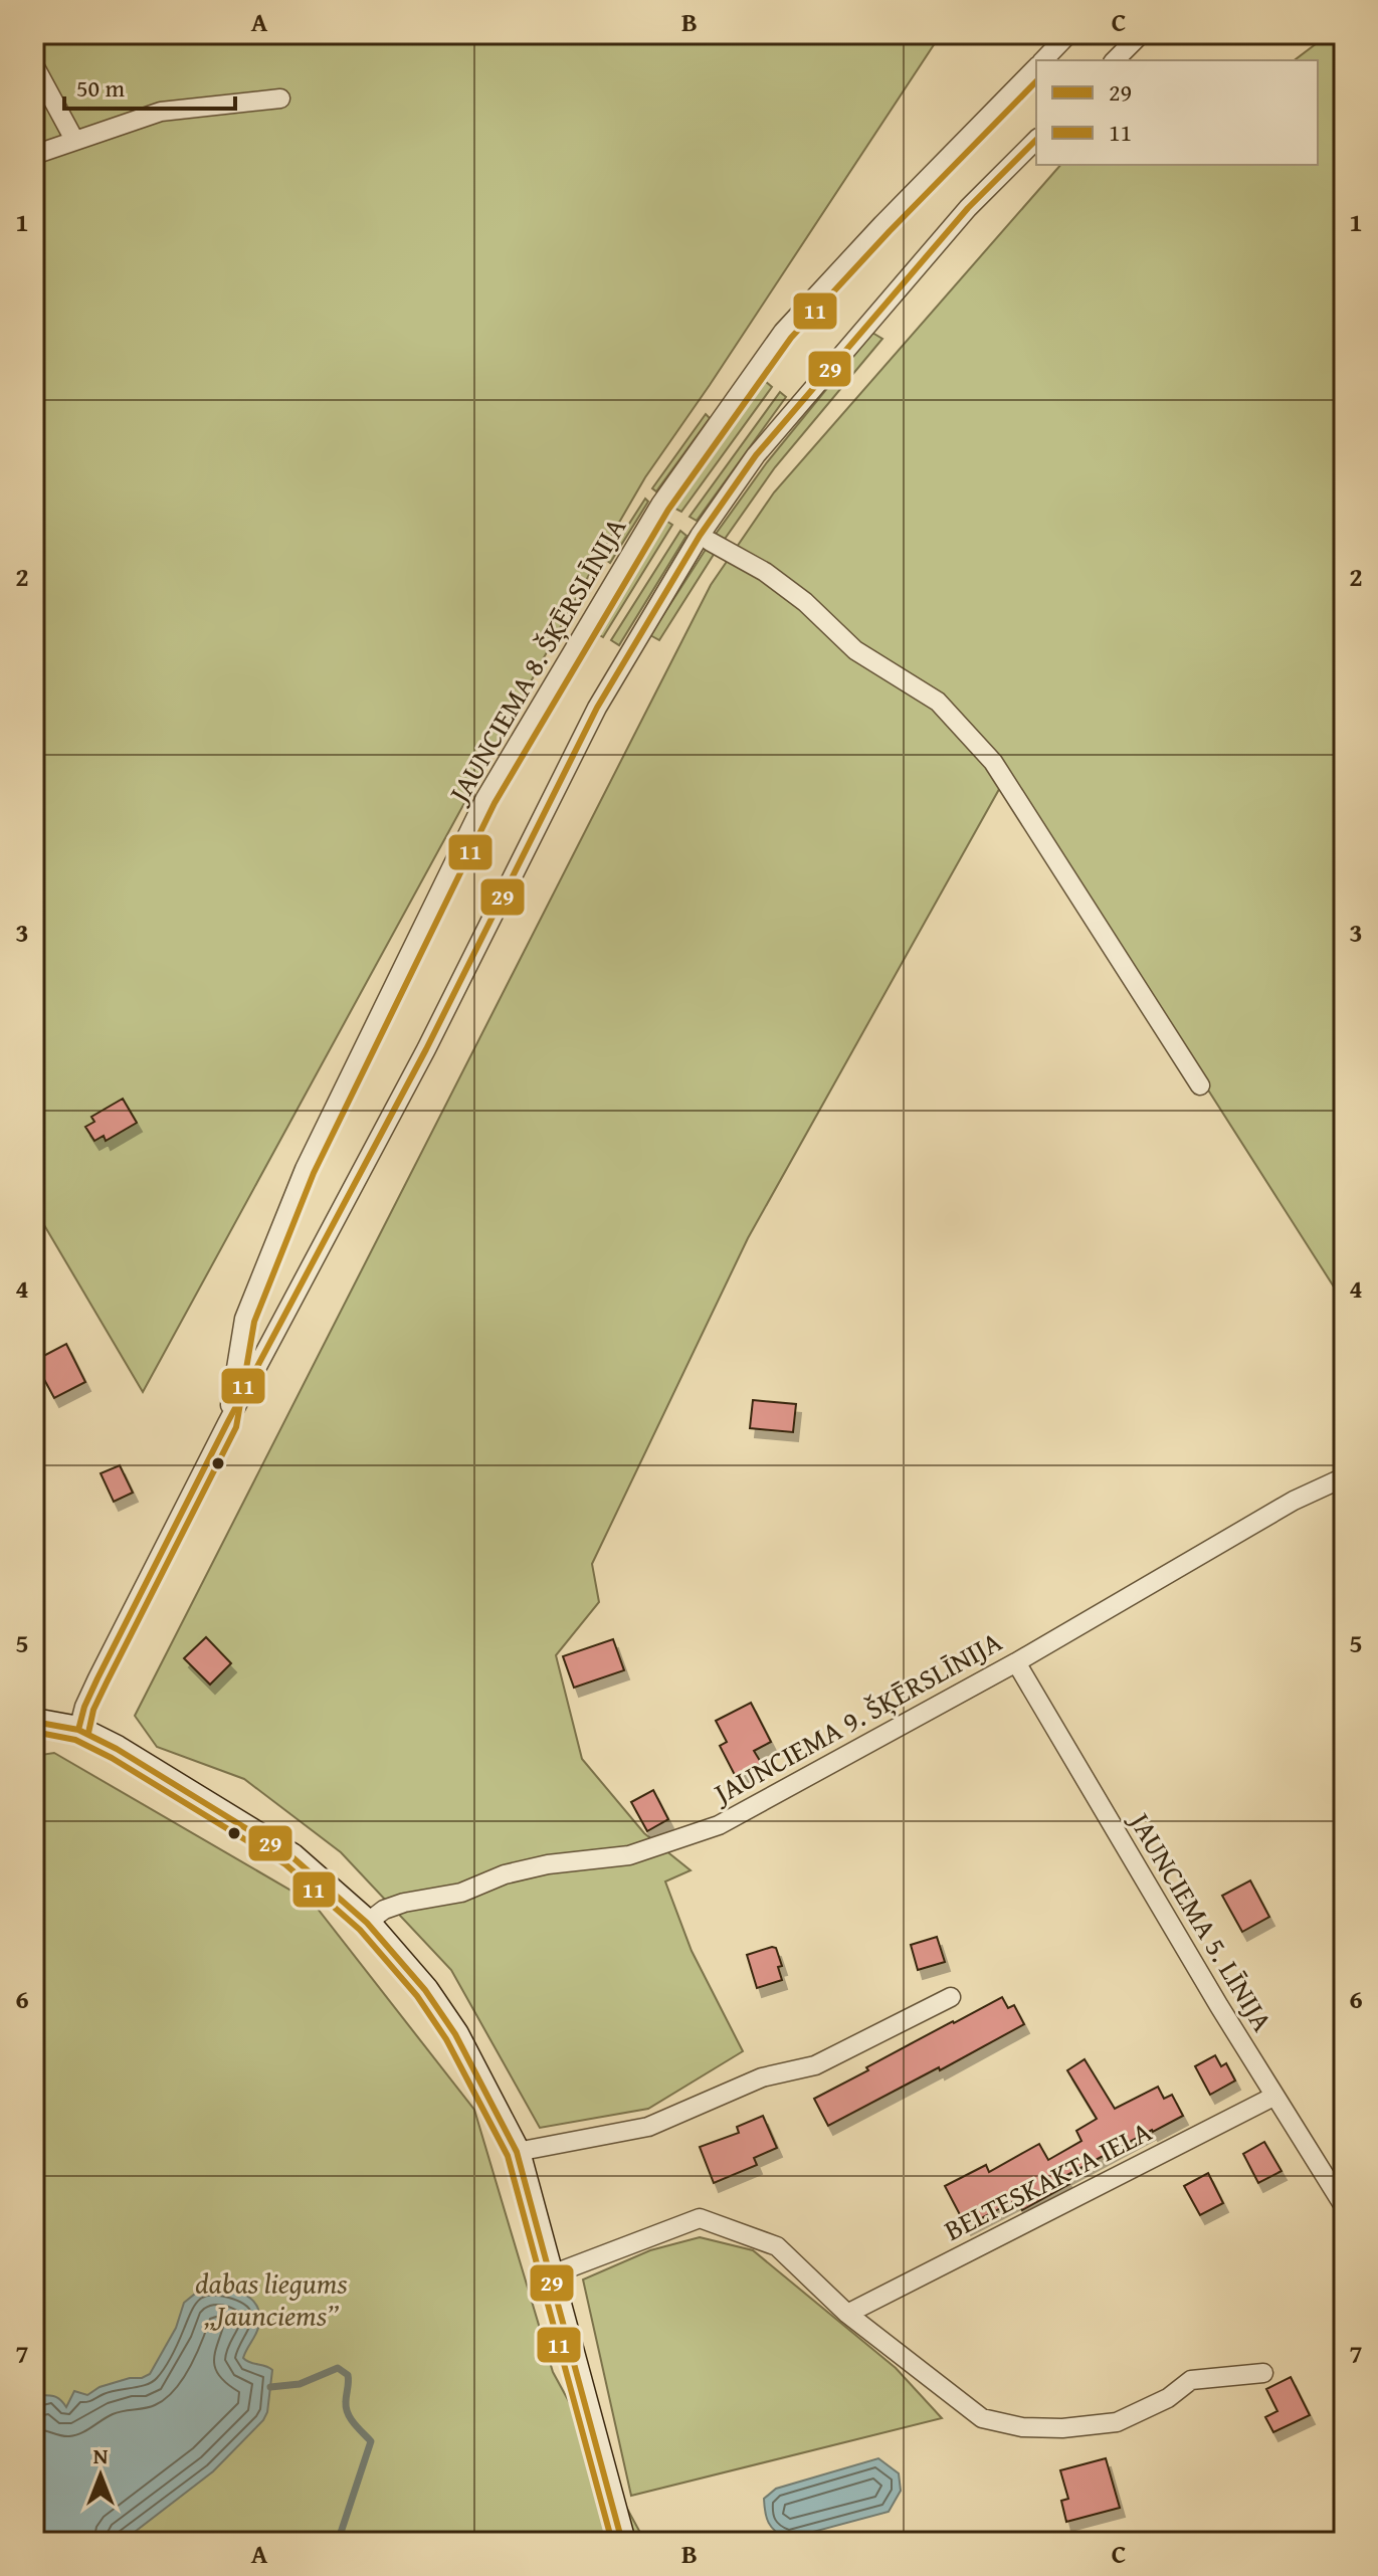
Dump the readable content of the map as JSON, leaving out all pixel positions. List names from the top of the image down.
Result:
{
  "streets": {
    "street": [
      "JAUNCIEMA 8. ŠĶĒRSLĪNIJA",
      "JAUNCIEMA 9. ŠĶĒRSLĪNIJA",
      "JAUNCIEMA 5. LĪNIJA",
      "BELTESKAKTA IELA"
    ]
  },
  "crossings": [
    ["JAUNCIEMA 9. ŠĶĒRSLĪNIJA", "JAUNCIEMA 5. LĪNIJA"],
    ["JAUNCIEMA 5. LĪNIJA", "BELTESKAKTA IELA"]
  ],
  "parks": ["dabas liegums „Jaunciems”"],
  "lines": ["transit line 11", "transit line 29"],
  "legend": ["29", "11"],
  "scale_bar": "50 m",
  "north": "top",
  "grid": {
    "columns": ["A", "B", "C"],
    "rows": [
      "1",
      "2",
      "3",
      "4",
      "5",
      "6",
      "7"
    ]
  }
}
